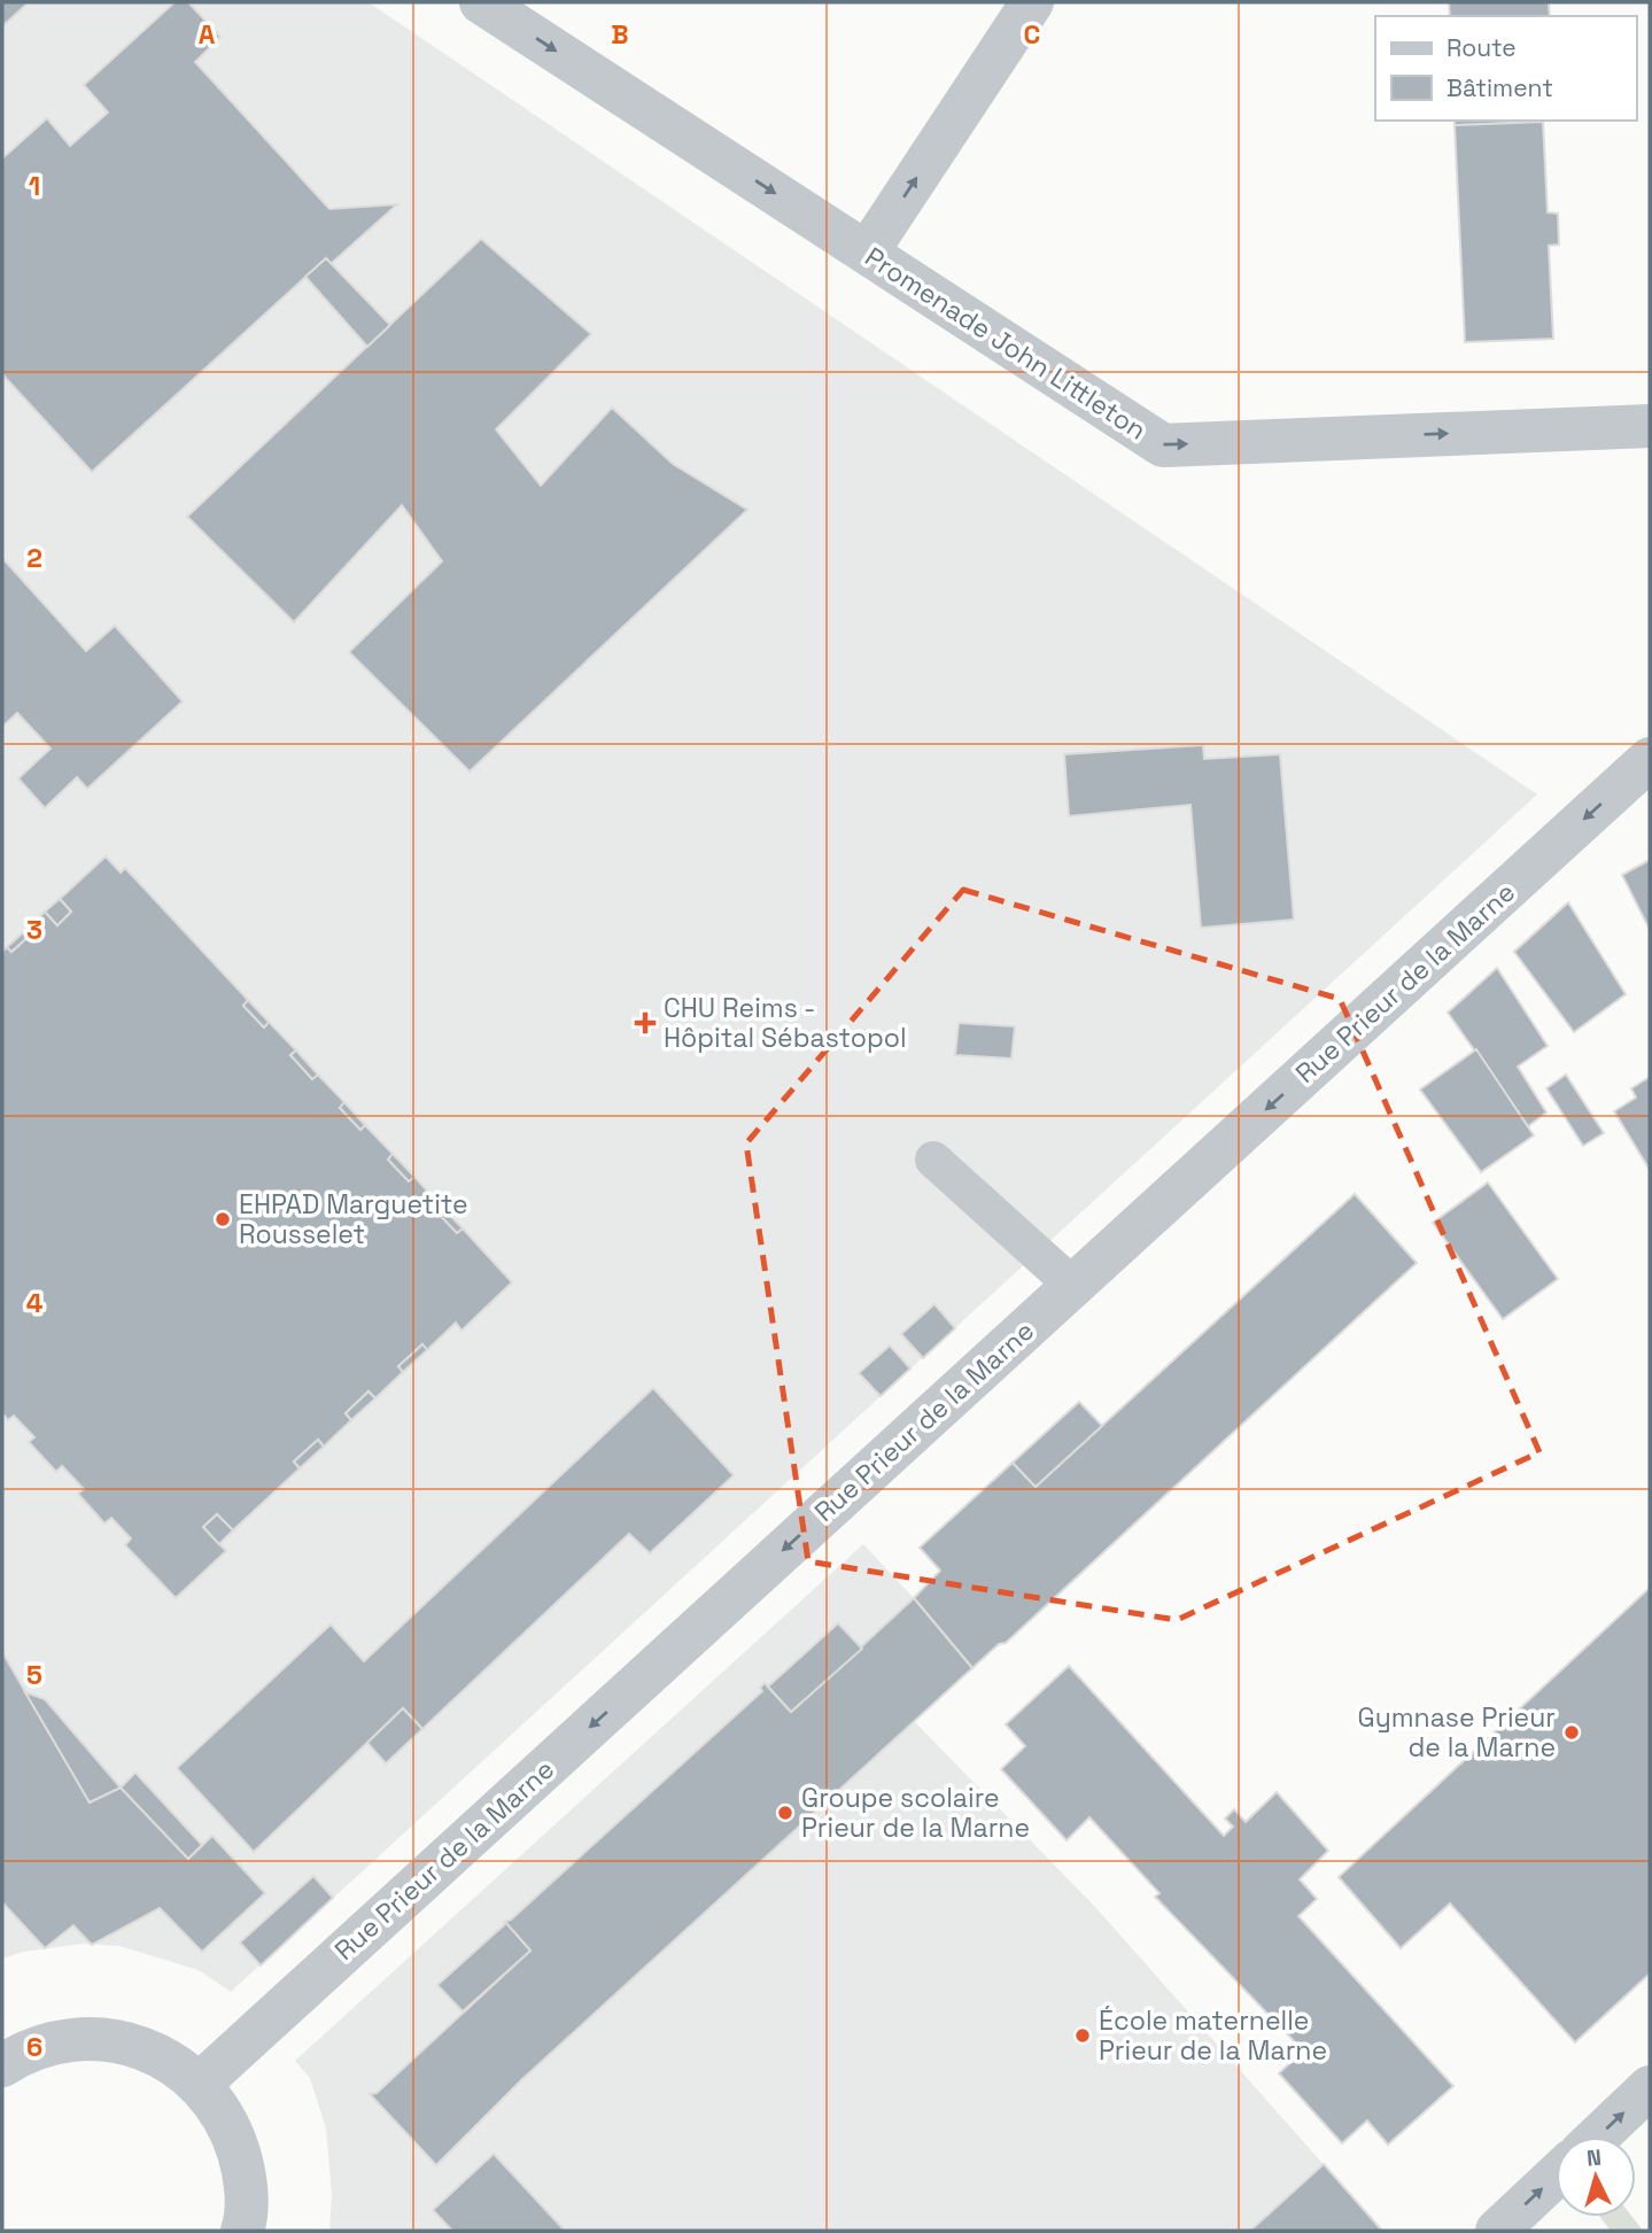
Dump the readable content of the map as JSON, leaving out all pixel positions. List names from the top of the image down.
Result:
{
  "streets": {
    "street": ["Promenade John Littleton", "Rue Prieur de la Marne"]
  },
  "one_way": ["Promenade John Littleton", "Rue Prieur de la Marne"],
  "places": {
    "health": ["CHU Reims - Hôpital Sébastopol"],
    "other": [
      "EHPAD Marguetite Rousselet",
      "Gymnase Prieur de la Marne",
      "Groupe scolaire Prieur de la Marne",
      "École maternelle Prieur de la Marne"
    ]
  },
  "legend": ["Route", "Bâtiment"],
  "north": "top",
  "grid": {
    "columns": ["A", "B", "C"],
    "rows": [
      "1",
      "2",
      "3",
      "4",
      "5",
      "6"
    ]
  }
}
